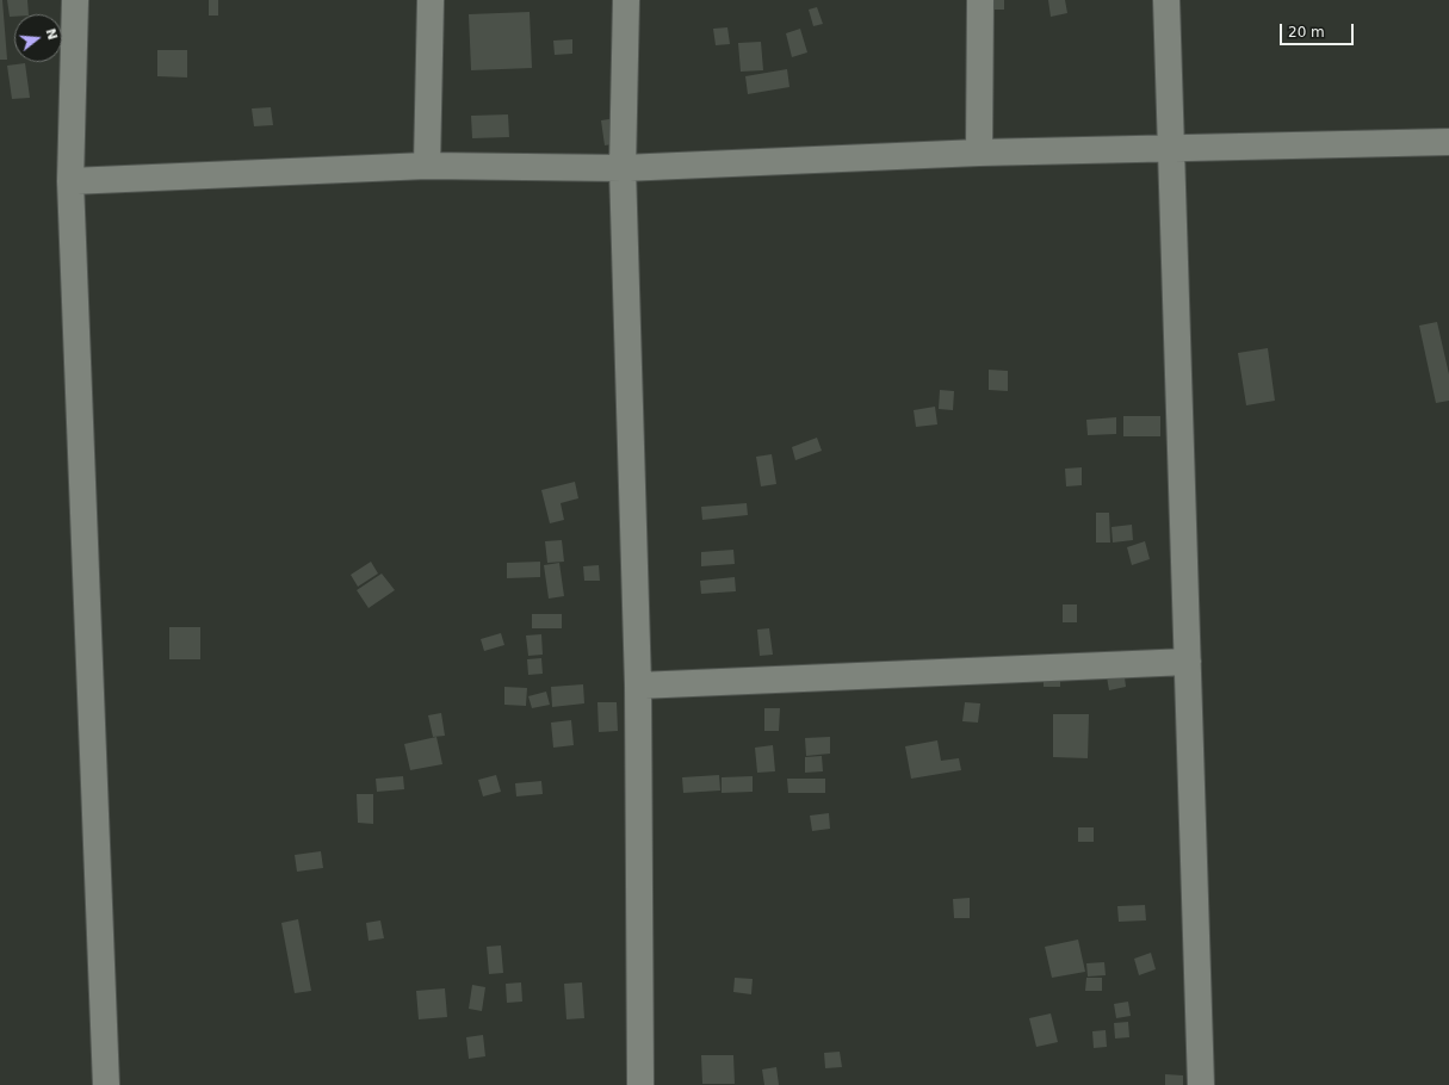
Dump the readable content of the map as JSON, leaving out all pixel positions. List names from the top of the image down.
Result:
{
  "scale_bar": "20 m",
  "north": "right"
}
